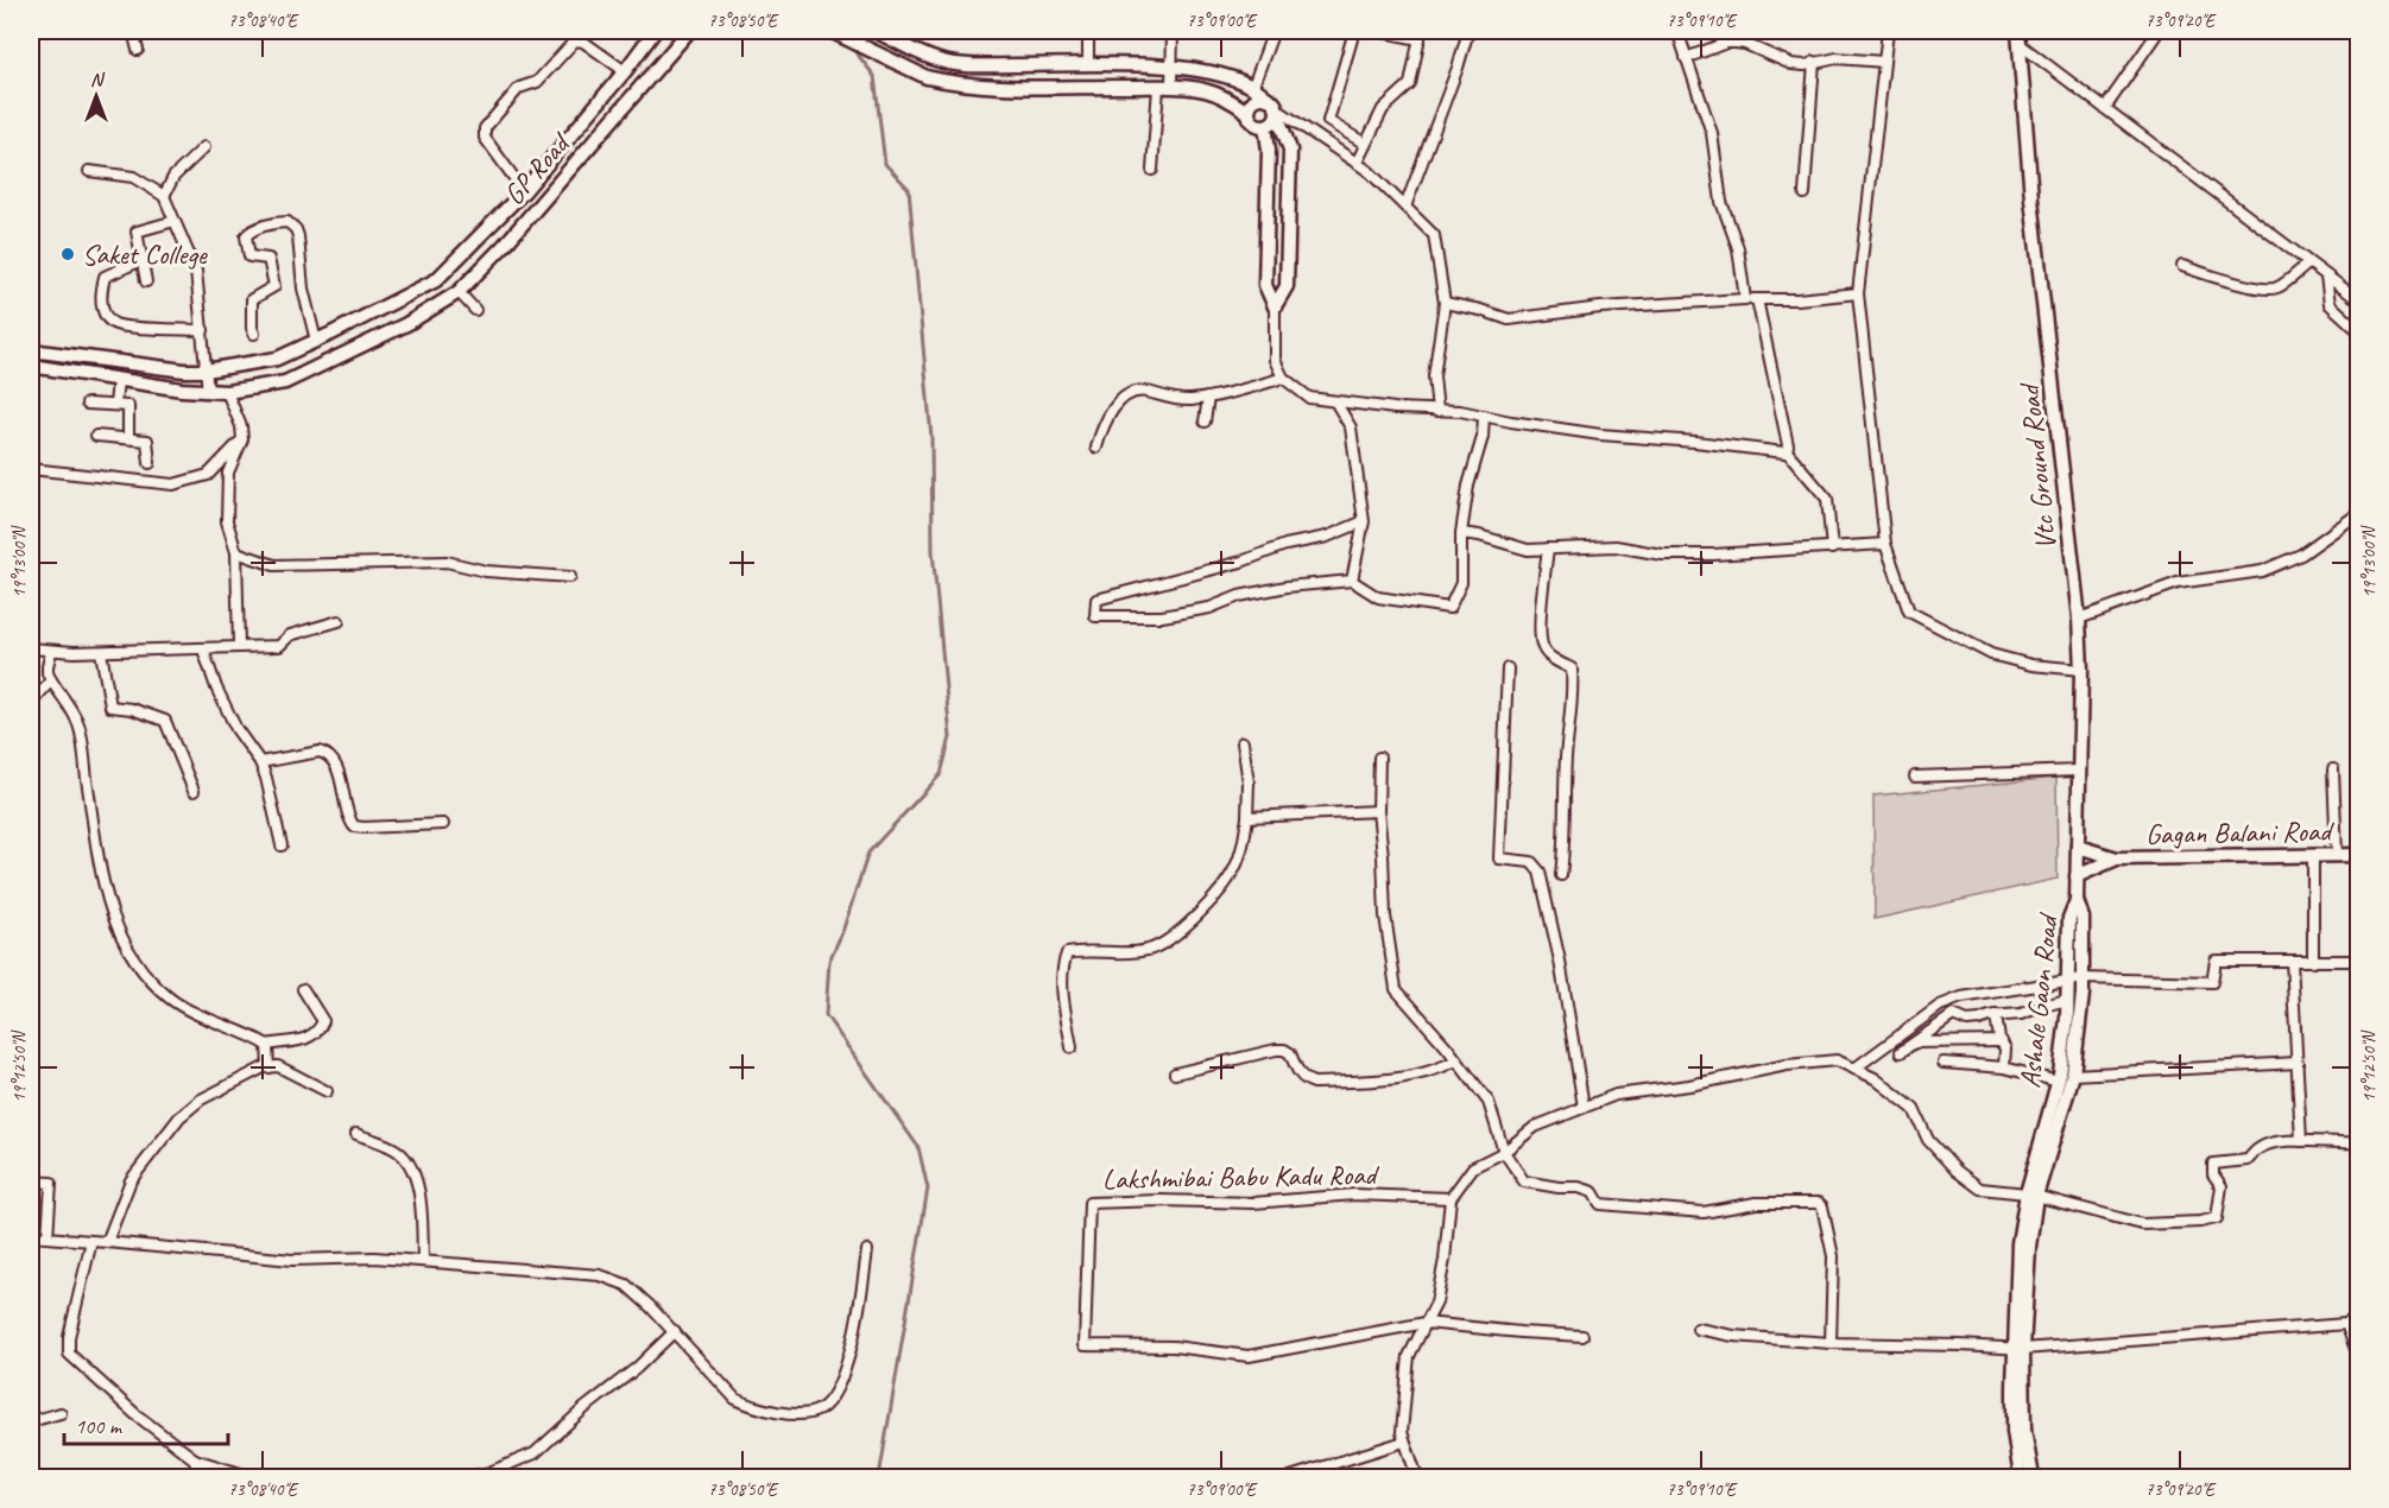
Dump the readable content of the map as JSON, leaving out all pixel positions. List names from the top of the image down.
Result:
{
  "streets": {
    "street": [
      "GP Road",
      "Vtc Ground Road",
      "Gagan Balani Road",
      "Ashale Gaon Road",
      "Lakshmibai Babu Kadu Road"
    ]
  },
  "crossings": [
    ["Vtc Ground Road", "Gagan Balani Road"],
    ["Vtc Ground Road", "Ashale Gaon Road"]
  ],
  "places": ["Saket College"],
  "scale_bar": "100 m",
  "north": "top",
  "coordinates": [
    "73°08'40\"E",
    "73°08'50\"E",
    "73°09'00\"E",
    "73°09'10\"E",
    "73°09'20\"E",
    "19°13'00\"N",
    "19°12'50\"N"
  ]
}
